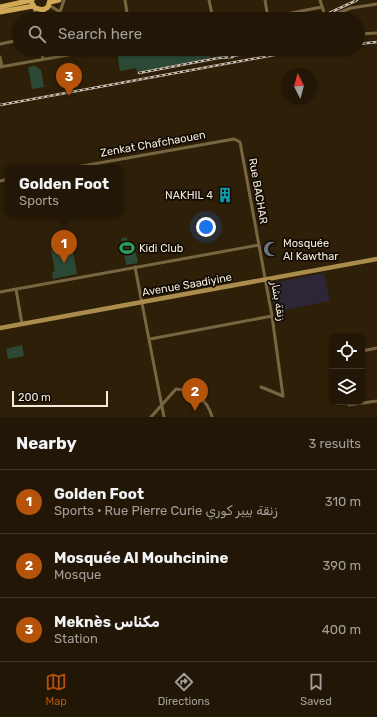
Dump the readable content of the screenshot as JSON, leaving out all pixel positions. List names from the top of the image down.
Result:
{
  "streets": {
    "main road": ["Avenue Saadiyine"],
    "street": ["Zenkat Chafchaouen", "Rue BACHAR", "زنقة بشار"]
  },
  "crossings": [
    ["Zenkat Chafchaouen", "Rue BACHAR"],
    ["Rue BACHAR", "زنقة بشار"],
    ["Avenue Saadiyine", "زنقة بشار"]
  ],
  "places": {
    "building": ["NAKHIL 4"],
    "sports": ["Kidi Club"],
    "mosque": ["Mosquée Al Kawthar"]
  },
  "scale_bar": "200 m",
  "north": "top",
  "page": {
    "search": "Search here",
    "pins": ["3", "1", "2"],
    "popup": ["Golden Foot", "Sports"],
    "scale": "200 m",
    "heading": ["Nearby", "3 results"],
    "list": [
      {
        "mark": "1",
        "name": "Golden Foot",
        "note": "Sports · Rue Pierre Curie زنقة بيير كوري",
        "value": "310 m"
      },
      {
        "mark": "2",
        "name": "Mosquée Al Mouhcinine",
        "note": "Mosque",
        "value": "390 m"
      },
      {
        "mark": "3",
        "name": "Meknès مكناس",
        "note": "Station",
        "value": "400 m"
      }
    ],
    "nav": ["Map", "Directions", "Saved"]
  }
}
